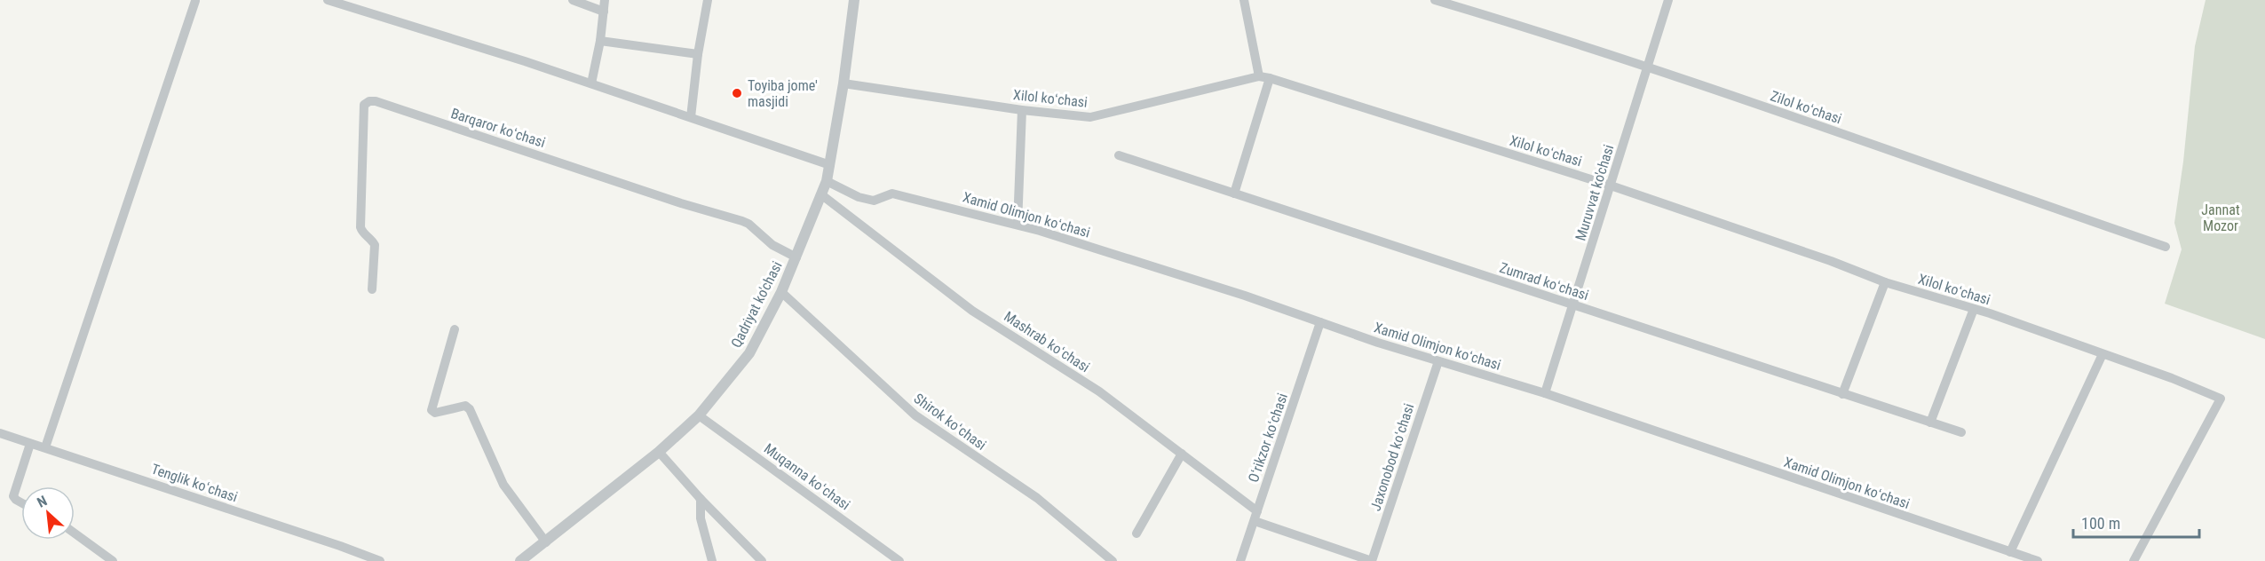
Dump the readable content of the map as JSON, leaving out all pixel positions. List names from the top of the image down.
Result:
{
  "streets": {
    "street": [
      "Xilol koʻchasi",
      "Zilol koʻchasi",
      "Barqaror koʻchasi",
      "Muruvvat ko'chasi",
      "Xamid Olimjon koʻchasi",
      "Zumrad koʻchasi",
      "Qadriyat ko'chasi",
      "Mashrab koʻchasi",
      "Shirok koʻchasi",
      "Oʻrikzor koʻchasi",
      "Jaxonobod koʻchasi",
      "Muqanna koʻchasi",
      "Tenglik koʻchasi"
    ]
  },
  "crossings": [
    ["Xilol koʻchasi", "Muruvvat ko'chasi"],
    ["Xilol koʻchasi", "Qadriyat ko'chasi"],
    ["Zilol koʻchasi", "Muruvvat ko'chasi"],
    ["Barqaror koʻchasi", "Qadriyat ko'chasi"],
    ["Muruvvat ko'chasi", "Xamid Olimjon koʻchasi"],
    ["Muruvvat ko'chasi", "Zumrad koʻchasi"],
    ["Xamid Olimjon koʻchasi", "Qadriyat ko'chasi"],
    ["Xamid Olimjon koʻchasi", "Oʻrikzor koʻchasi"],
    ["Xamid Olimjon koʻchasi", "Jaxonobod koʻchasi"],
    ["Qadriyat ko'chasi", "Mashrab koʻchasi"],
    ["Qadriyat ko'chasi", "Shirok koʻchasi"],
    ["Qadriyat ko'chasi", "Muqanna koʻchasi"],
    ["Mashrab koʻchasi", "Oʻrikzor koʻchasi"],
    ["Mashrab koʻchasi", "Jaxonobod koʻchasi"]
  ],
  "parks": ["Jannat Mozor"],
  "places": ["Toyiba jome' masjidi"],
  "scale_bar": "100 m",
  "north": "top left"
}
